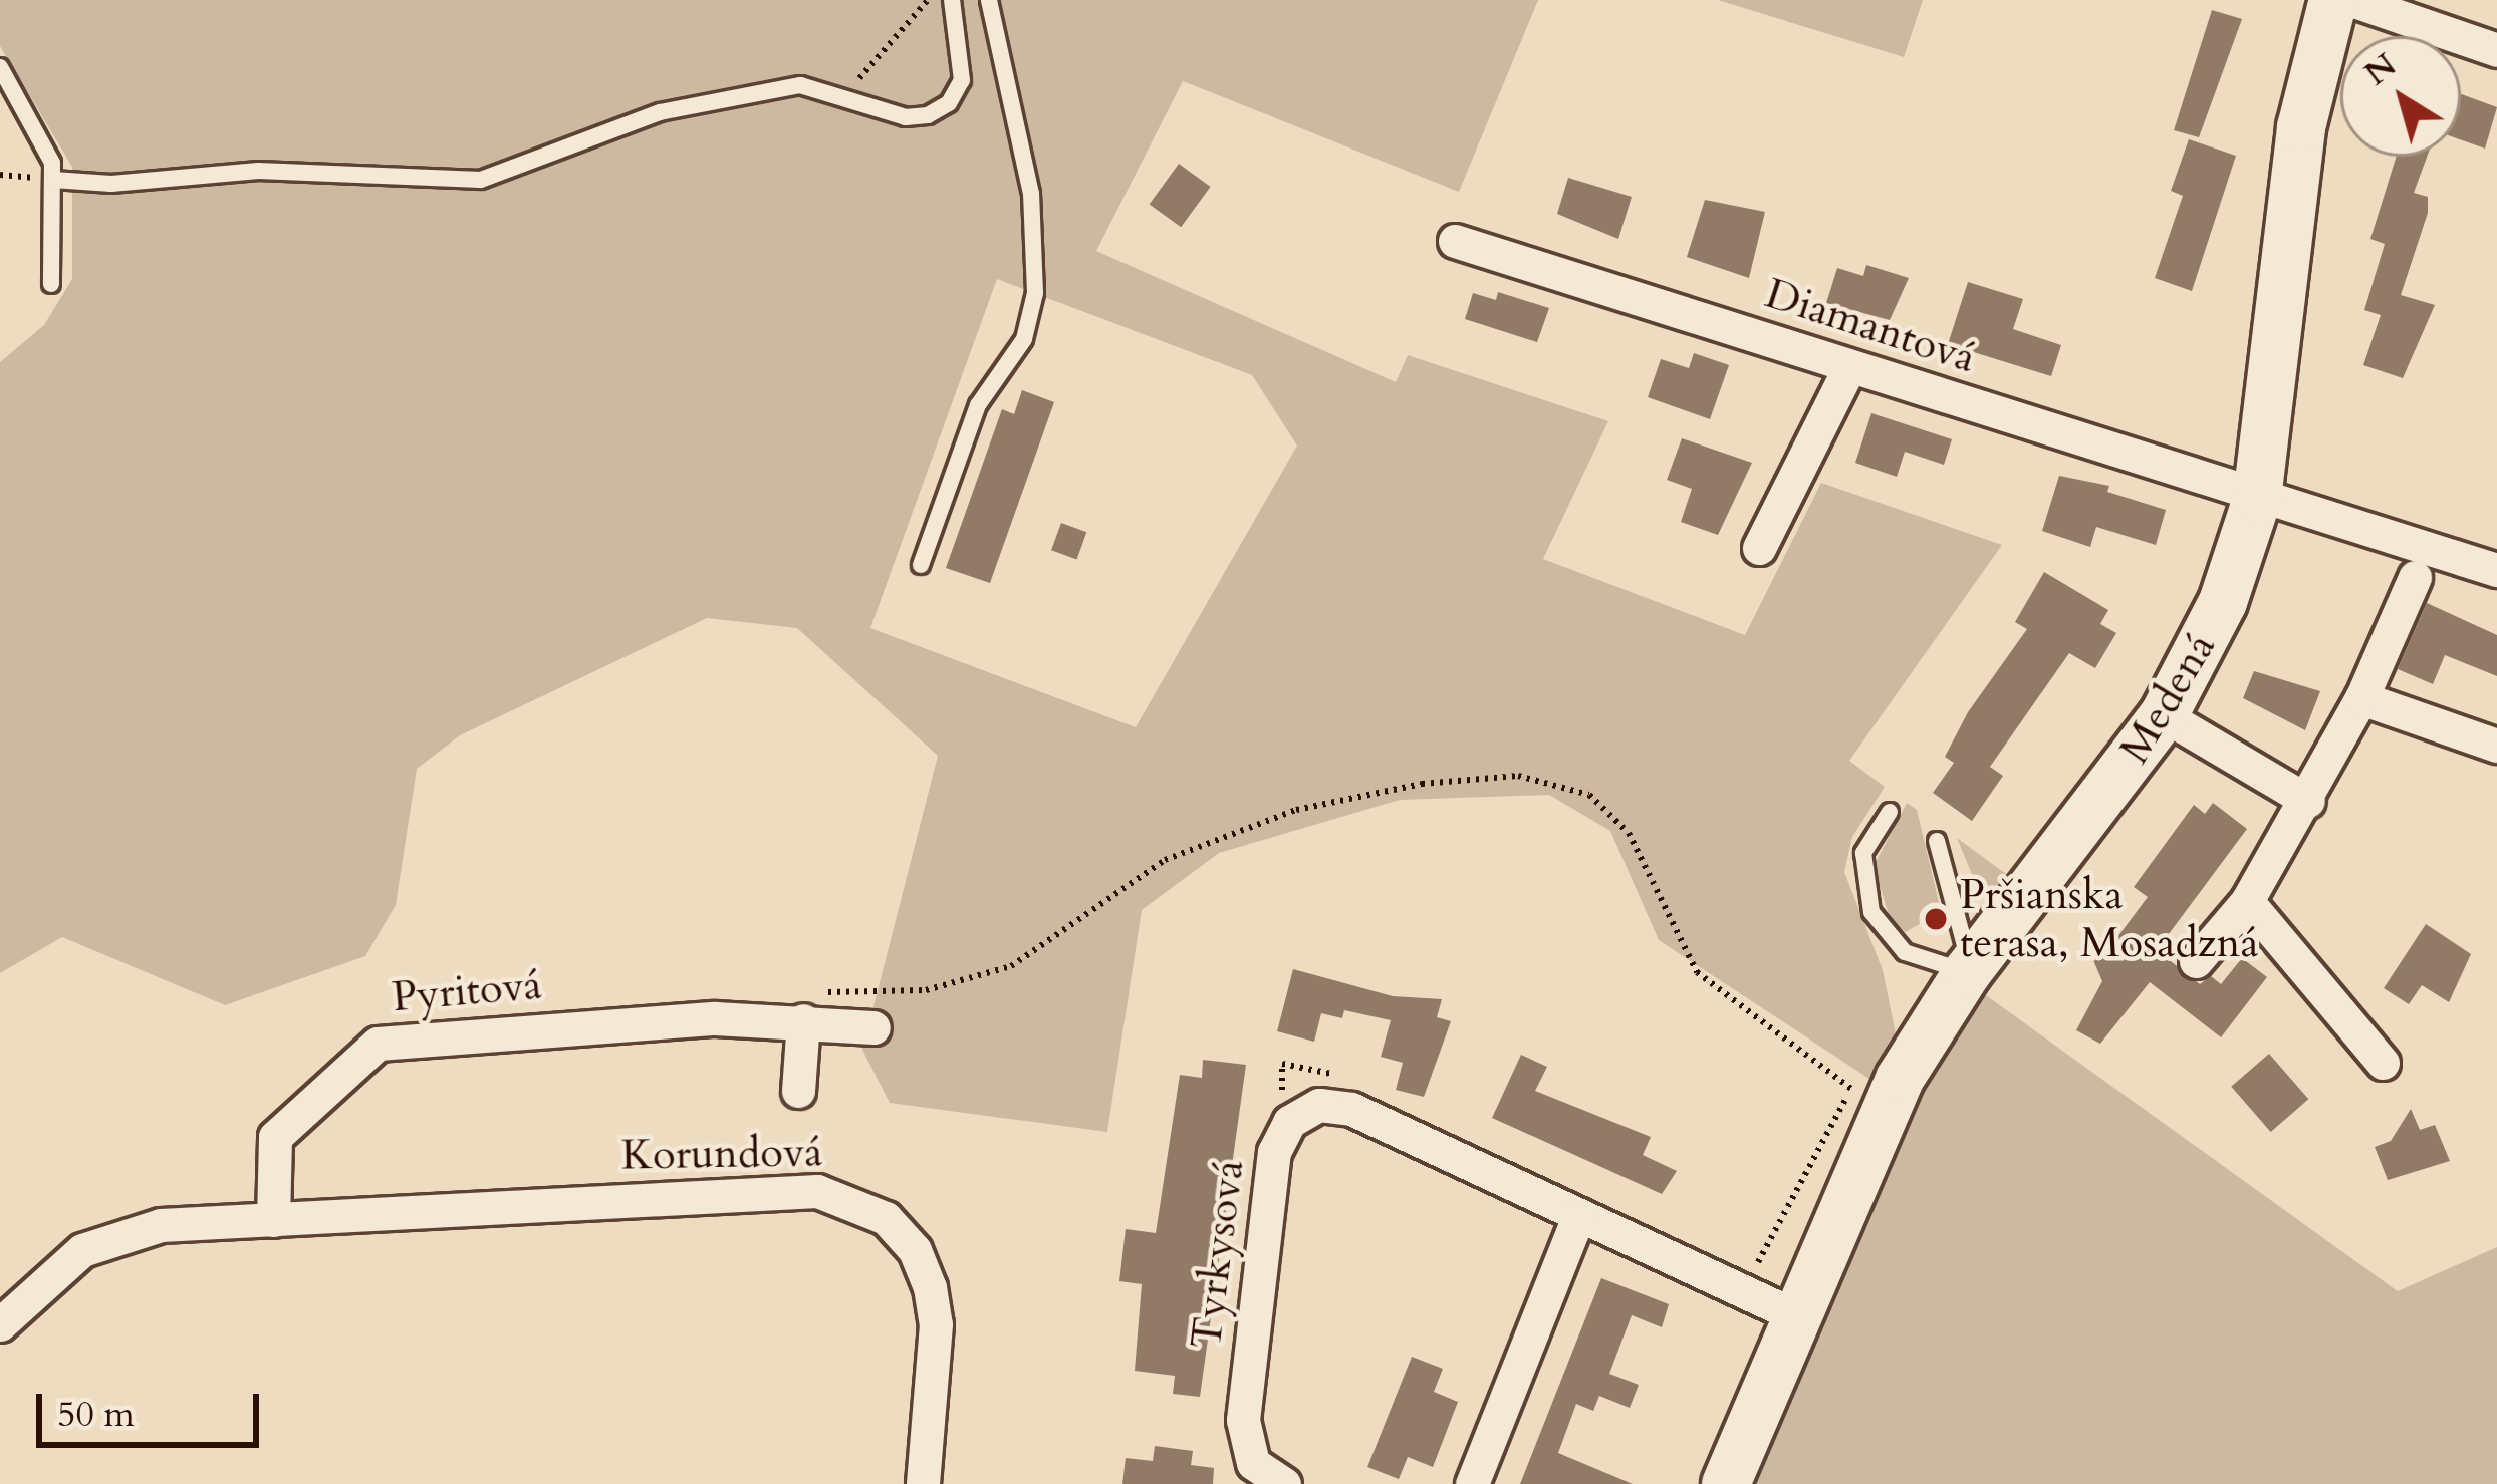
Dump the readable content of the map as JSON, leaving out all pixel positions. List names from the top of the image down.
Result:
{
  "streets": {
    "street": [
      "Diamantová",
      "Medená",
      "Pyritová",
      "Korundová",
      "Tyrkysová"
    ]
  },
  "crossings": [
    ["Diamantová", "Medená"],
    ["Medená", "Tyrkysová"],
    ["Pyritová", "Korundová"]
  ],
  "places": ["Pršianska terasa, Mosadzná"],
  "scale_bar": "50 m",
  "north": "top left"
}
